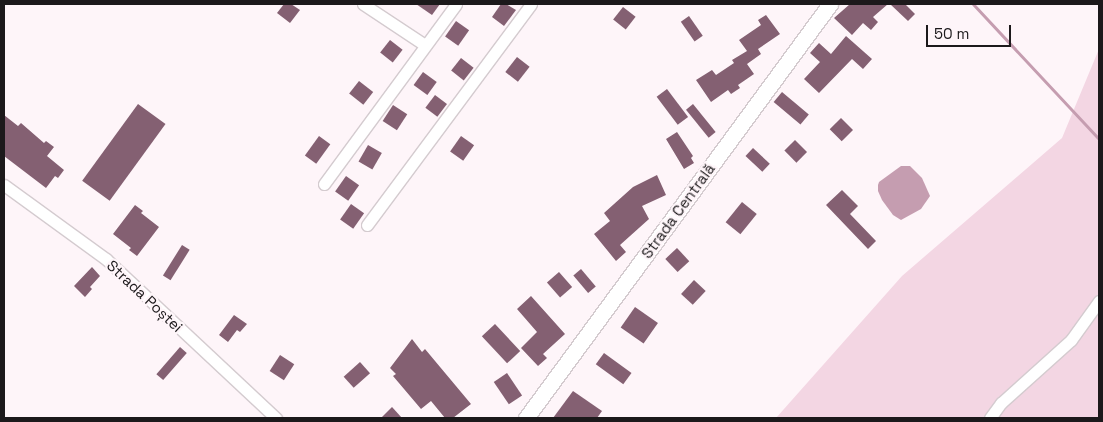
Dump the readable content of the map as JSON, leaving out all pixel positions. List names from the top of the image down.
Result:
{
  "streets": {
    "main road": ["Strada Centrală"],
    "street": ["Strada Poștei"]
  },
  "scale_bar": "50 m"
}
